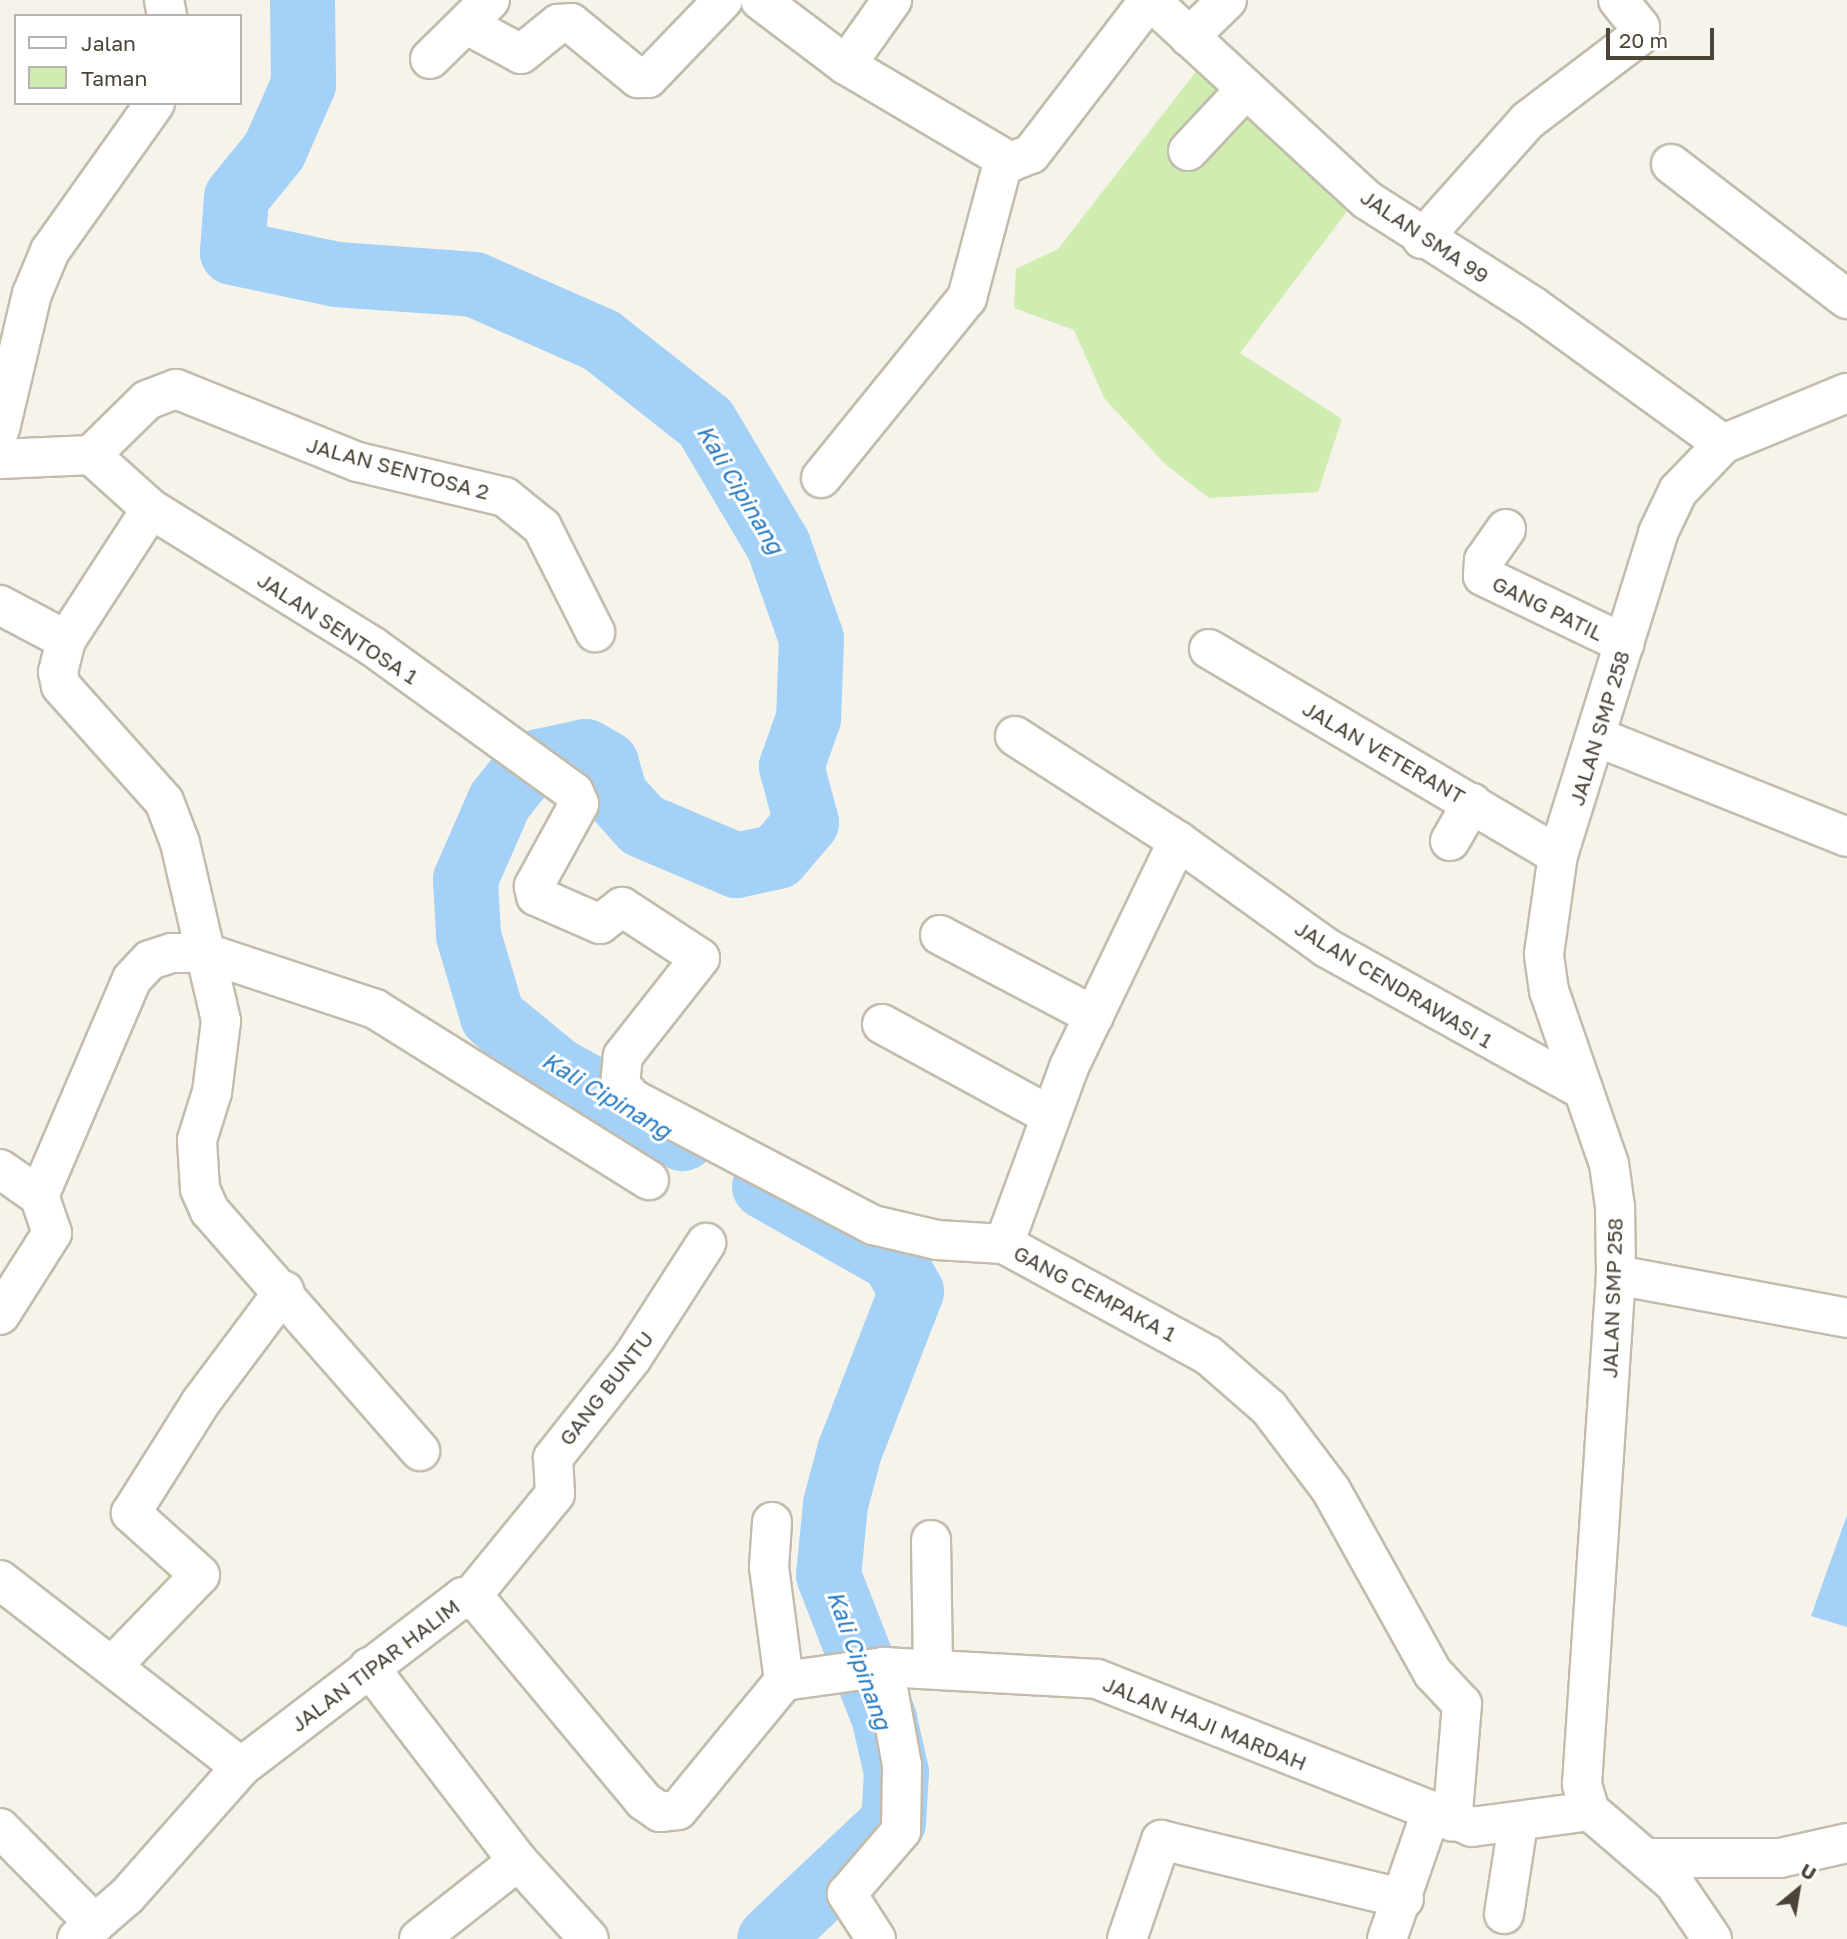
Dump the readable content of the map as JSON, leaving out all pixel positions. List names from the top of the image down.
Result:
{
  "streets": {
    "street": [
      "JALAN SMA 99",
      "JALAN SENTOSA 2",
      "GANG PATIL",
      "JALAN SENTOSA 1",
      "JALAN SMP 258",
      "JALAN VETERANT",
      "JALAN CENDRAWASI 1",
      "GANG CEMPAKA 1",
      "GANG BUNTU",
      "JALAN TIPAR HALIM",
      "JALAN HAJI MARDAH"
    ]
  },
  "crossings": [
    ["JALAN SMA 99", "JALAN SMP 258"],
    ["JALAN SENTOSA 2", "JALAN SENTOSA 1"],
    ["GANG PATIL", "JALAN SMP 258"],
    ["JALAN SENTOSA 1", "GANG CEMPAKA 1"],
    ["JALAN SMP 258", "JALAN VETERANT"],
    ["JALAN SMP 258", "JALAN CENDRAWASI 1"],
    ["JALAN SMP 258", "JALAN HAJI MARDAH"],
    ["GANG CEMPAKA 1", "JALAN HAJI MARDAH"],
    ["GANG BUNTU", "JALAN TIPAR HALIM"],
    ["JALAN TIPAR HALIM", "JALAN HAJI MARDAH"]
  ],
  "water": ["Kali Cipinang"],
  "legend": ["Jalan", "Taman"],
  "scale_bar": "20 m",
  "north": "top right"
}
